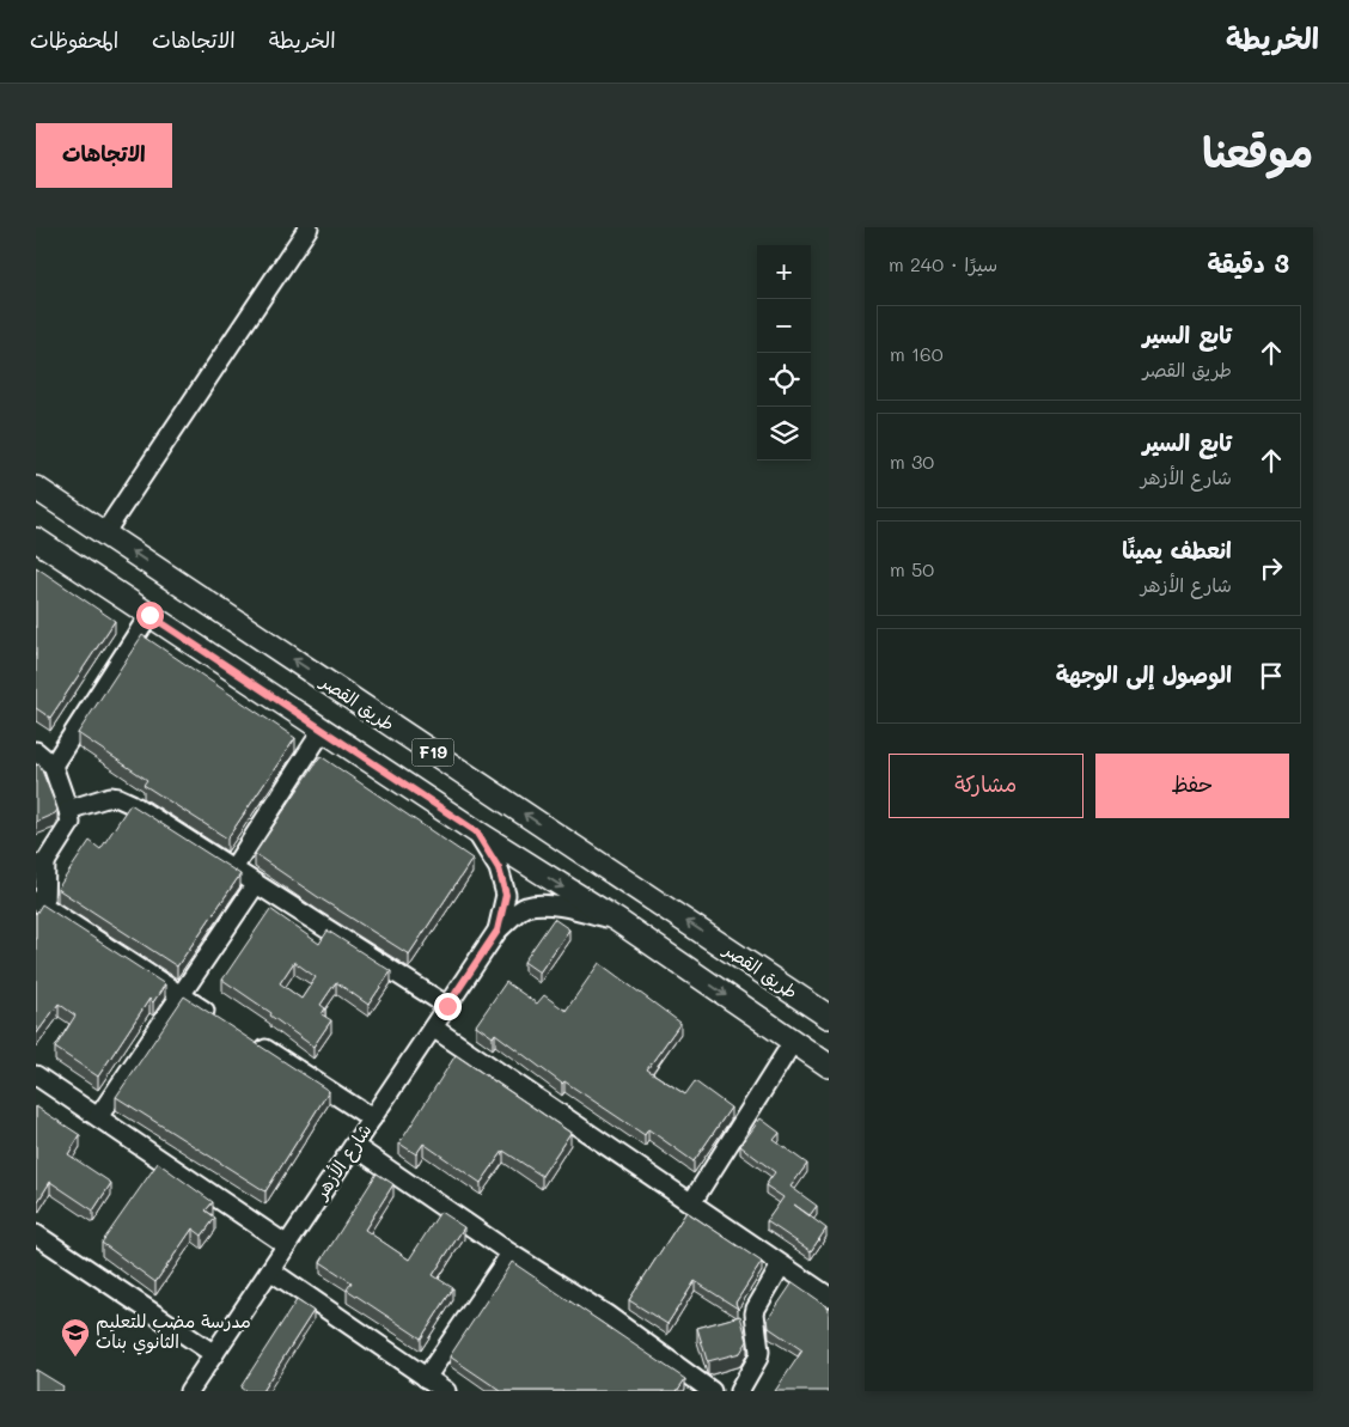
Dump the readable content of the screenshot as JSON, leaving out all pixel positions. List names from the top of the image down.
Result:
{
  "streets": {
    "main road": ["طريق القصر", "F19"],
    "street": ["شارع الأزهر"]
  },
  "crossings": [
    ["F19", "شارع الأزهر"]
  ],
  "places": {
    "school or university": ["مدرسة مضب للتعليم الثانوي بنات"]
  },
  "page": {
    "header": "الخريطة",
    "nav": ["الخريطة", "الاتجاهات", "المحفوظات"],
    "title": "موقعنا",
    "buttons": [
      "الاتجاهات",
      ["حفظ", "مشاركة"]
    ],
    "heading": ["3 دقيقة", "سيرًا · 240 m"],
    "map_buttons": ["+", "−"],
    "list": [
      ["تابع السير", "طريق القصر", "160 m"],
      ["تابع السير", "شارع الأزهر", "30 m"],
      ["انعطف يمينًا", "شارع الأزهر", "50 m"],
      "الوصول إلى الوجهة"
    ]
  }
}
